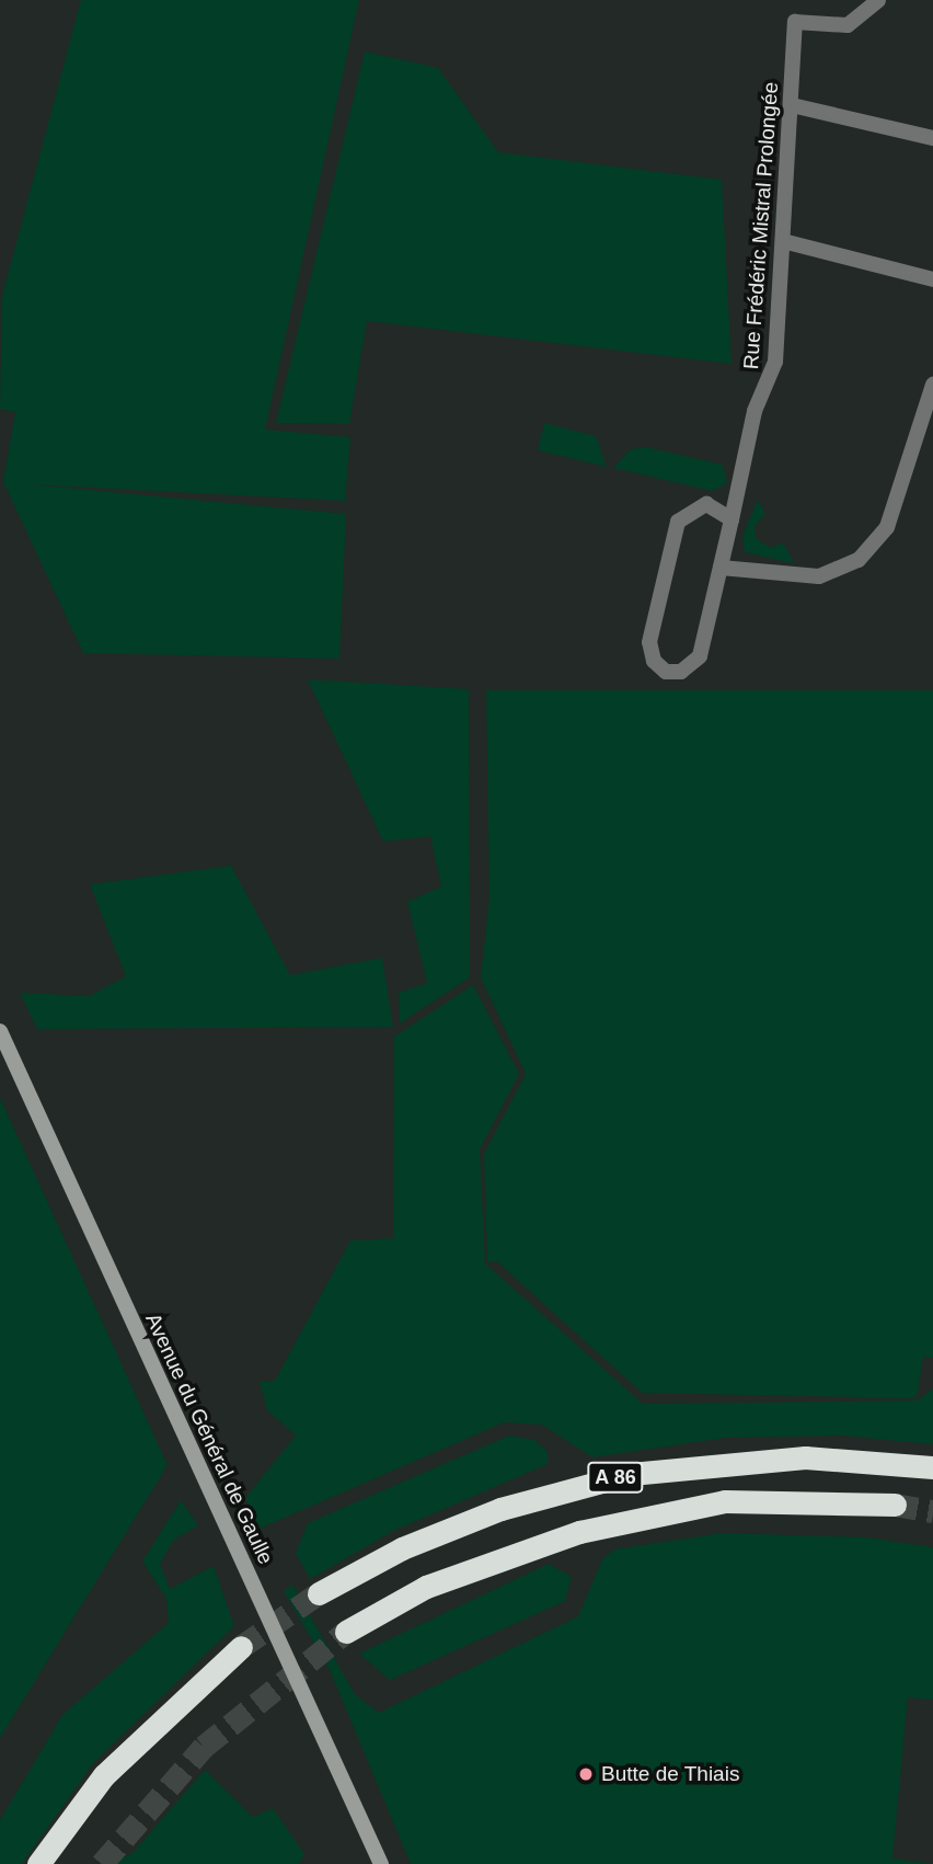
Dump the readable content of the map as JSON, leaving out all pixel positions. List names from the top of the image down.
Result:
{
  "streets": {
    "highway": ["A 86"],
    "main road": ["Avenue du Général de Gaulle"],
    "street": ["Rue Frédéric Mistral Prolongée"]
  },
  "places": ["Butte de Thiais"]
}
